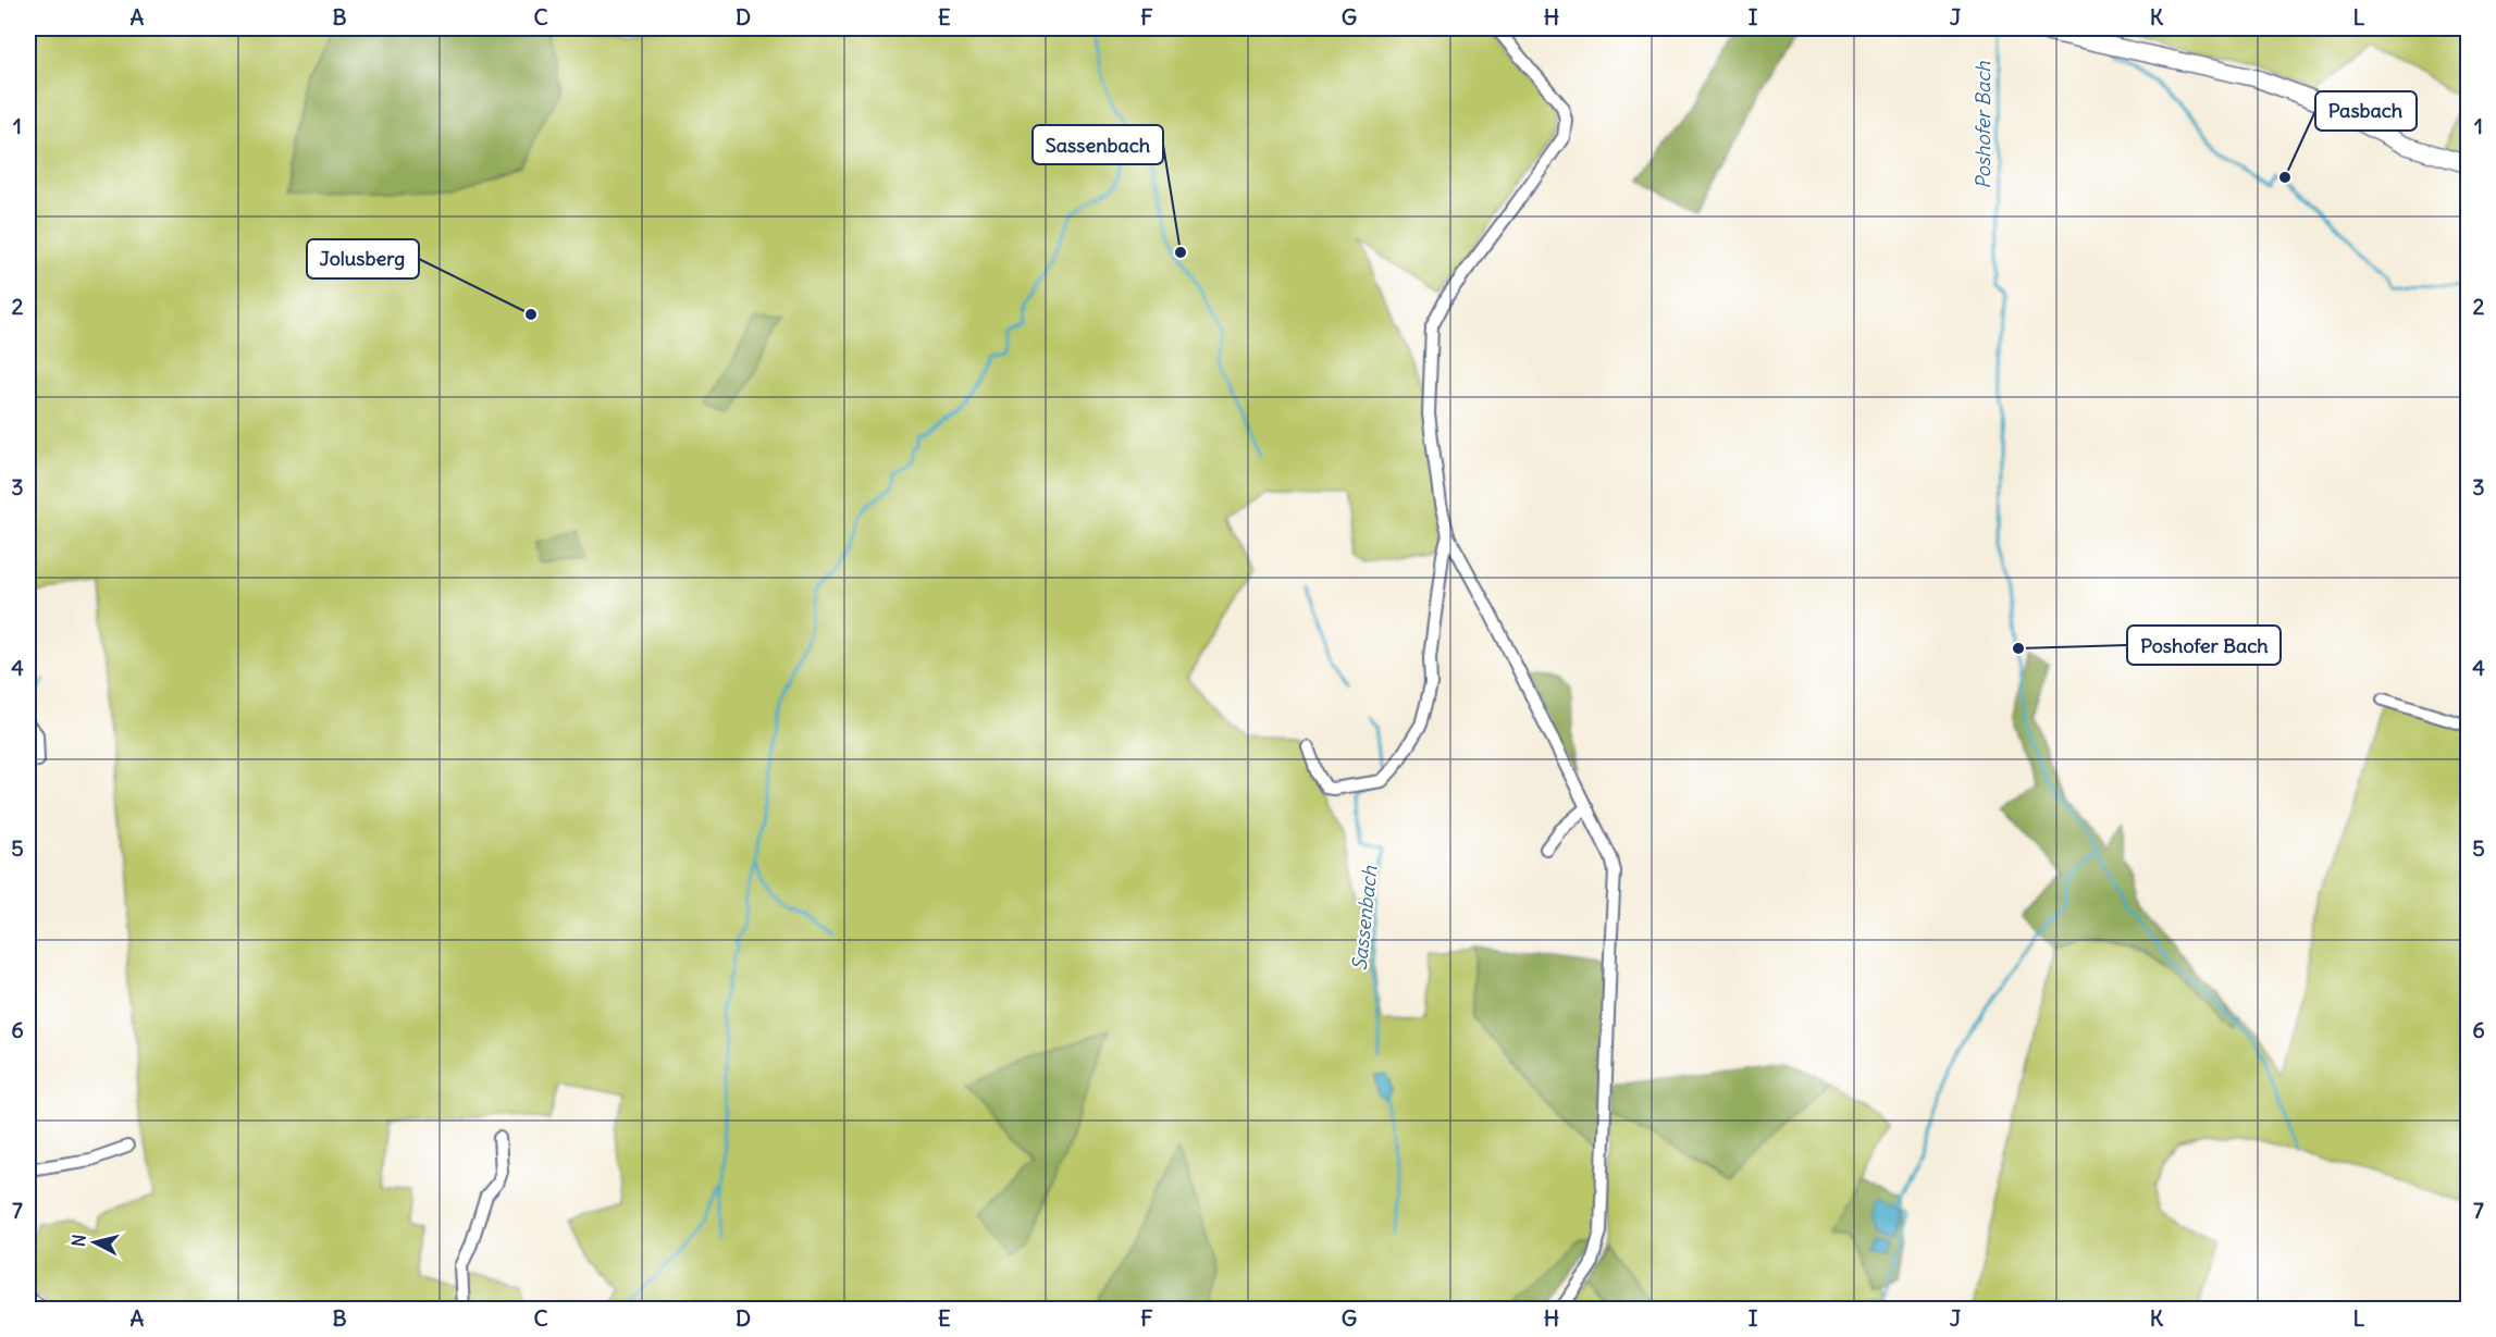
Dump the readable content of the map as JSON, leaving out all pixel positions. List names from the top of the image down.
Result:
{
  "water": ["Poshofer Bach", "Sassenbach"],
  "places": [
    "Pasbach",
    "Sassenbach",
    "Jolusberg",
    "Poshofer Bach"
  ],
  "north": "left",
  "grid": {
    "columns": [
      "A",
      "B",
      "C",
      "D",
      "E",
      "F",
      "G",
      "H",
      "I",
      "J",
      "K",
      "L"
    ],
    "rows": [
      "1",
      "2",
      "3",
      "4",
      "5",
      "6",
      "7"
    ]
  }
}
